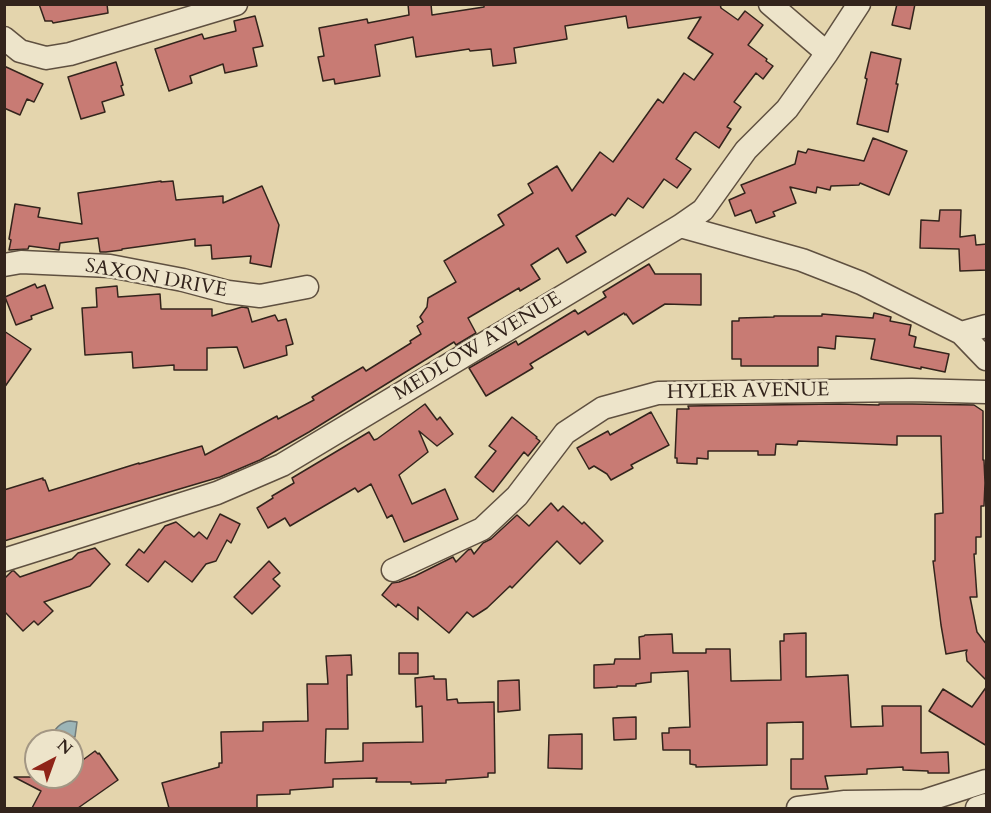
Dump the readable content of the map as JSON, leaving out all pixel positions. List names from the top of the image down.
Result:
{
  "streets": {
    "street": ["SAXON DRIVE", "MEDLOW AVENUE", "HYLER AVENUE"]
  },
  "north": "top right"
}
